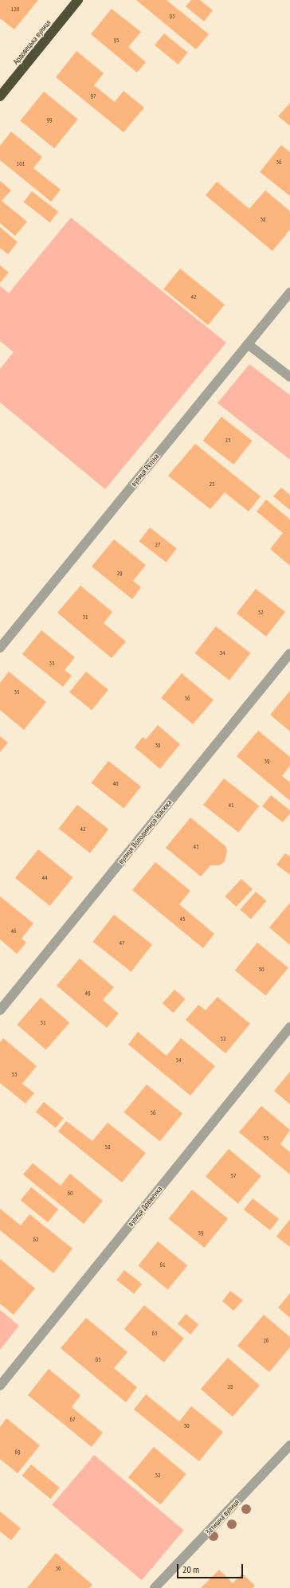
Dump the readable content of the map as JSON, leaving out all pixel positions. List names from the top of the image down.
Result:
{
  "streets": {
    "highway": ["Ардовецька вулиця"],
    "street": [
      "вулиця Рєпіна",
      "вулиця Володимира Івасюка",
      "вулиця Довженка",
      "Затишна вулиця"
    ]
  },
  "house_numbers": [
    "120",
    "93",
    "95",
    "97",
    "99",
    "36",
    "101",
    "38",
    "42",
    "23",
    "25",
    "27",
    "29",
    "32",
    "31",
    "34",
    "33",
    "35",
    "36",
    "38",
    "39",
    "40",
    "41",
    "42",
    "43",
    "44",
    "45",
    "46",
    "47",
    "50",
    "49",
    "51",
    "52",
    "54",
    "53",
    "56",
    "55",
    "58",
    "57",
    "60",
    "59",
    "62",
    "61",
    "63",
    "26",
    "65",
    "28",
    "67",
    "30",
    "69",
    "32",
    "36"
  ],
  "scale_bar": "20 m"
}
